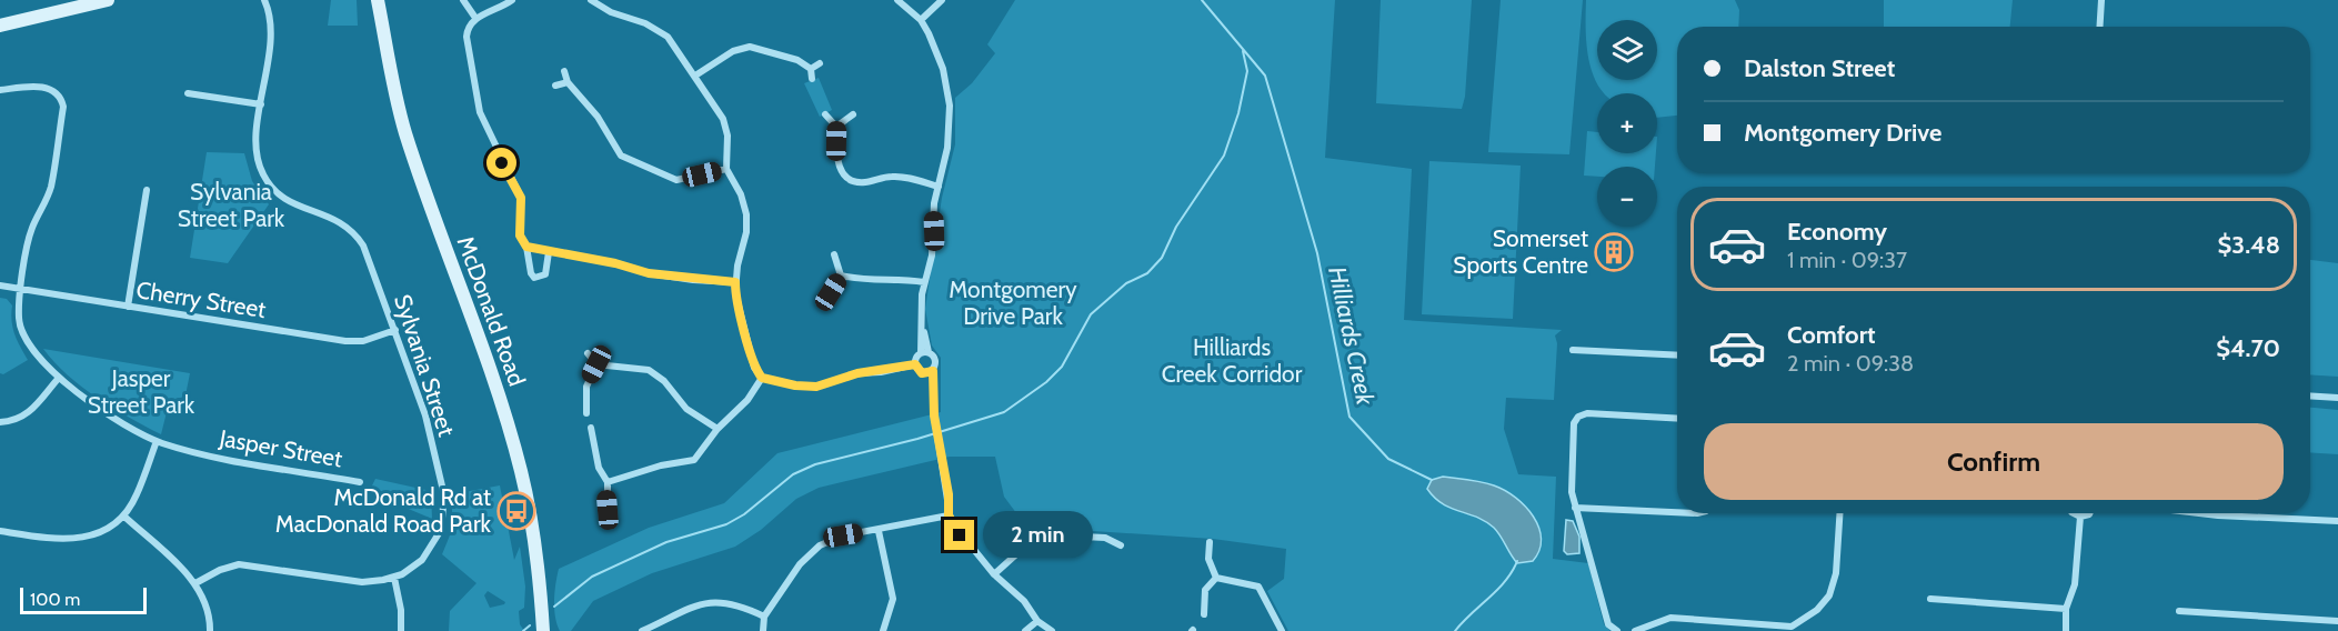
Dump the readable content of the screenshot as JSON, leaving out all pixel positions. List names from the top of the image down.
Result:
{
  "streets": {
    "main road": ["McDonald Road"],
    "street": ["Cherry Street", "Sylvania Street", "Jasper Street"]
  },
  "crossings": [
    ["Cherry Street", "Sylvania Street"],
    ["Cherry Street", "Jasper Street"]
  ],
  "water": ["Hilliards Creek"],
  "parks": [
    "Sylvania Street Park",
    "Montgomery Drive Park",
    "Hilliards Creek Corridor",
    "Jasper Street Park"
  ],
  "places": {
    "building": ["Somerset Sports Centre"],
    "bus stop": ["McDonald Rd at MacDonald Road Park"]
  },
  "scale_bar": "100 m",
  "page": {
    "map_buttons": ["+", "−"],
    "banner": ["Dalston Street", "Montgomery Drive"],
    "list": [
      {
        "name": "Economy",
        "note": "1 min · 09:37",
        "value": "$3.48"
      },
      {
        "name": "Comfort",
        "note": "2 min · 09:38",
        "value": "$4.70"
      }
    ],
    "buttons": "Confirm",
    "bubble": "2 min",
    "scale": "100 m"
  }
}
